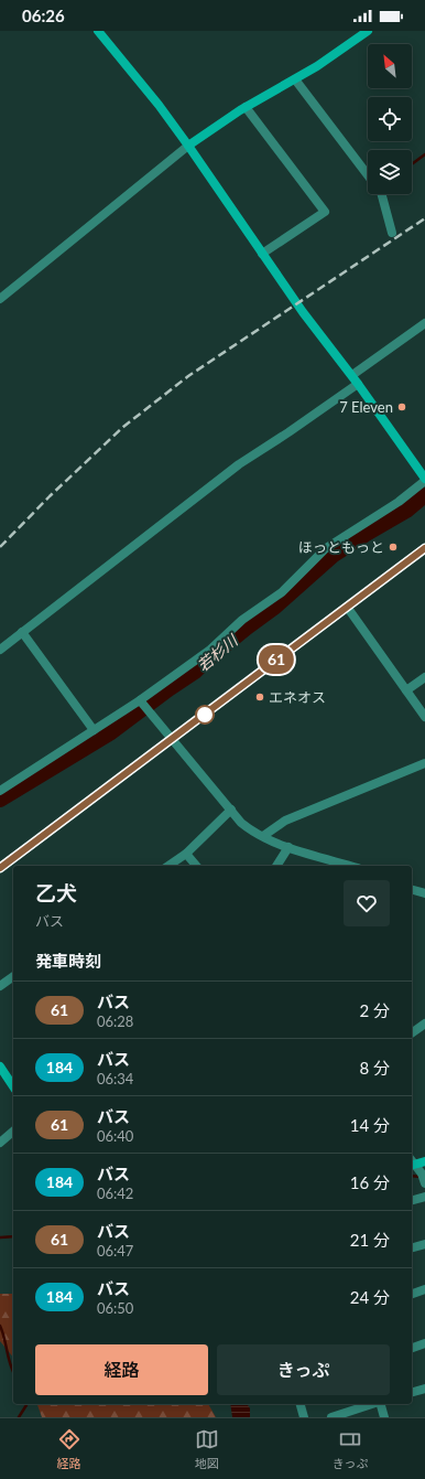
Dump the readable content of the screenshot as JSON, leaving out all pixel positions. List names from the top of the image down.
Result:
{
  "water": ["若杉川"],
  "places": ["7 Eleven", "ほっともっと", "エネオス"],
  "lines": ["bus line 61"],
  "north": "top left",
  "page": {
    "status": "06:26",
    "on_map": "61",
    "heading": [
      ["乙犬", "バス"],
      "発車時刻"
    ],
    "list": [
      {
        "mark": "61",
        "name": "バス",
        "note": "06:28",
        "value": "2 分"
      },
      {
        "mark": "184",
        "name": "バス",
        "note": "06:34",
        "value": "8 分"
      },
      {
        "mark": "61",
        "name": "バス",
        "note": "06:40",
        "value": "14 分"
      },
      {
        "mark": "184",
        "name": "バス",
        "note": "06:42",
        "value": "16 分"
      },
      {
        "mark": "61",
        "name": "バス",
        "note": "06:47",
        "value": "21 分"
      },
      {
        "mark": "184",
        "name": "バス",
        "note": "06:50",
        "value": "24 分"
      }
    ],
    "buttons": ["経路", "きっぷ"],
    "tabs": ["経路", "地図", "きっぷ"]
  }
}
